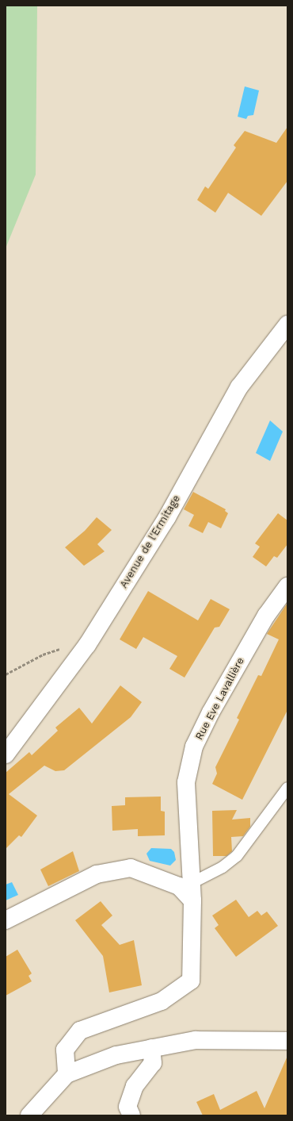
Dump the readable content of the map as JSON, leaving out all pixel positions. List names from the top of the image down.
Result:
{
  "streets": {
    "street": ["Avenue de l'Ermitage", "Rue Eve Lavallière"]
  }
}
